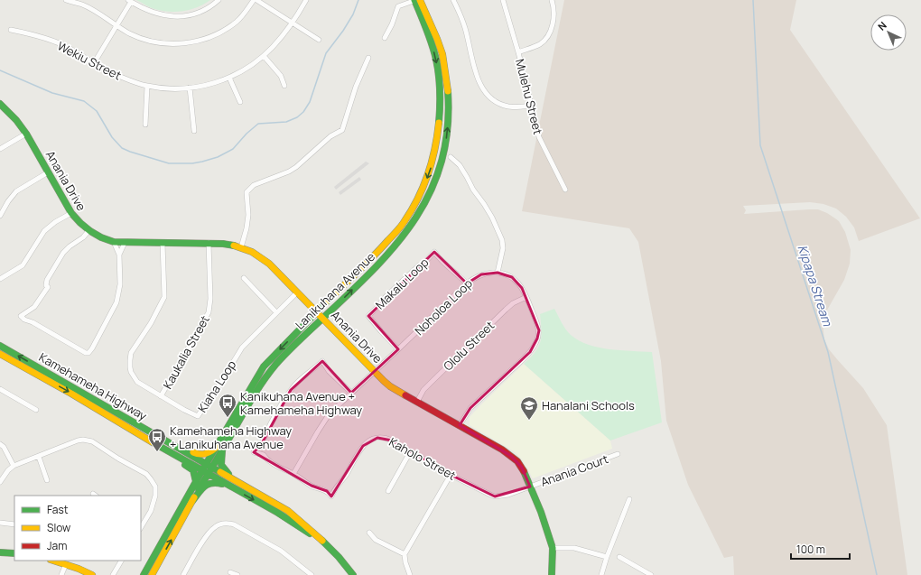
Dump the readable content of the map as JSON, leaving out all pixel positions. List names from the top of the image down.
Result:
{
  "streets": {
    "main road": ["Anania Drive", "Lanikuhana Avenue", "Kamehameha Highway"],
    "street": [
      "Wekiu Street",
      "Mulehu Street",
      "Makalu Loop",
      "Noholoa Loop",
      "Ololu Street",
      "Kaukalia Street",
      "Kiaha Loop",
      "Kaholo Street",
      "Anania Court"
    ]
  },
  "crossings": [
    ["Anania Drive", "Lanikuhana Avenue"],
    ["Anania Drive", "Noholoa Loop"],
    ["Anania Drive", "Ololu Street"],
    ["Anania Drive", "Kaukalia Street"],
    ["Anania Drive", "Kiaha Loop"],
    ["Anania Drive", "Kaholo Street"],
    ["Anania Drive", "Anania Court"],
    ["Makalu Loop", "Noholoa Loop"],
    ["Lanikuhana Avenue", "Kamehameha Highway"],
    ["Noholoa Loop", "Ololu Street"],
    ["Noholoa Loop", "Kaholo Street"],
    ["Kaukalia Street", "Kiaha Loop"],
    ["Kaholo Street", "Anania Court"]
  ],
  "water": ["Kipapa Stream"],
  "places": {
    "bus stop": ["Kanikuhana Avenue + Kamehameha Highway", "Kamehameha Highway + Lanikuhana Avenue"],
    "school or university": ["Hanalani Schools"]
  },
  "legend": ["Fast", "Slow", "Jam"],
  "scale_bar": "100 m",
  "north": "top left"
}
